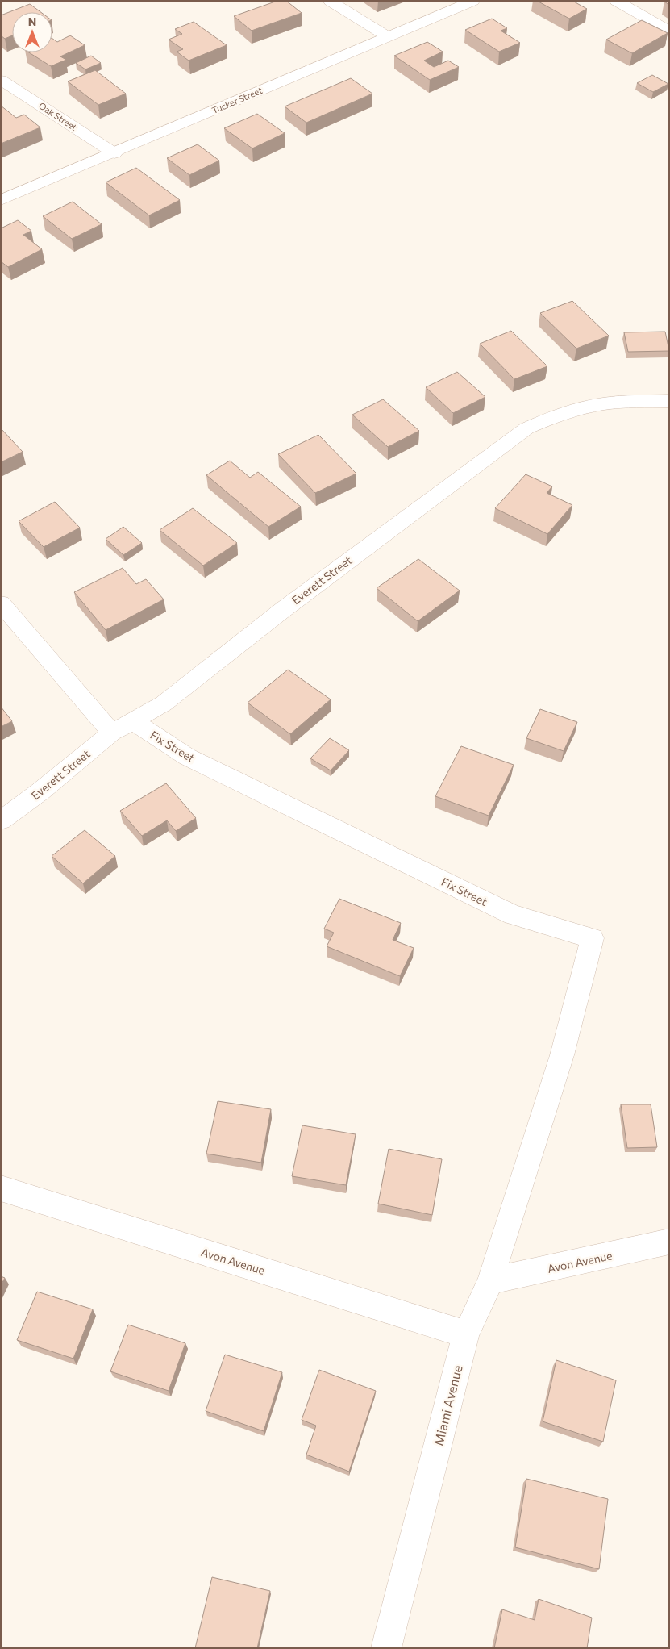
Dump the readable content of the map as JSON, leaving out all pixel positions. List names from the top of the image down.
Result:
{
  "streets": {
    "street": [
      "Tucker Street",
      "Oak Street",
      "Everett Street",
      "Fix Street",
      "Avon Avenue",
      "Miami Avenue"
    ]
  },
  "crossings": [
    ["Tucker Street", "Oak Street"],
    ["Everett Street", "Fix Street"],
    ["Fix Street", "Miami Avenue"],
    ["Avon Avenue", "Miami Avenue"]
  ],
  "north": "top"
}
